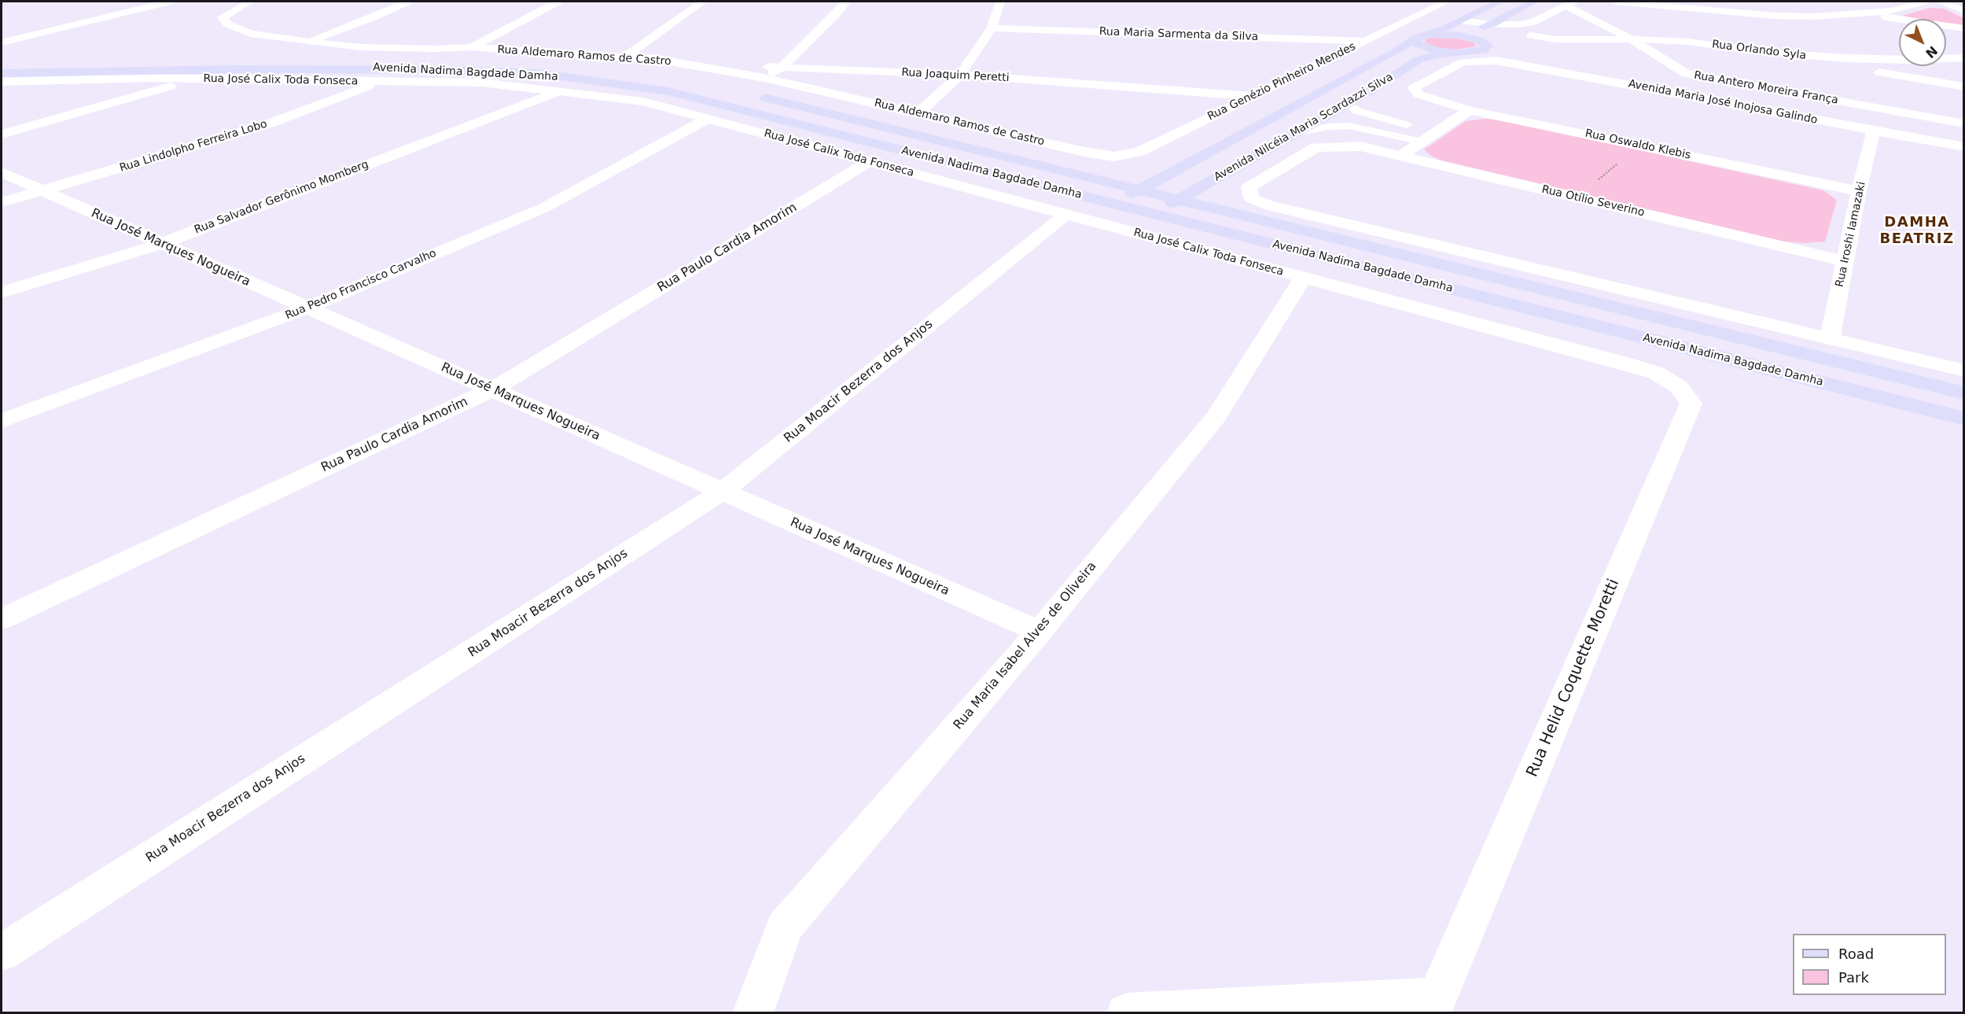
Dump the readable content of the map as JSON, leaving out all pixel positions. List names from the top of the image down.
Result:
{
  "streets": {
    "street": [
      "Rua Maria Sarmenta da Silva",
      "Rua Orlando Syla",
      "Rua Aldemaro Ramos de Castro",
      "Avenida Nadima Bagdade Damha",
      "Rua Joaquim Peretti",
      "Rua José Calix Toda Fonseca",
      "Rua Genézio Pinheiro Mendes",
      "Rua Antero Moreira França",
      "Avenida Maria José Inojosa Galindo",
      "Avenida Nilcéia Maria Scardazzi Silva",
      "Rua Oswaldo Klebis",
      "Rua Lindolpho Ferreira Lobo",
      "Rua Salvador Gerônimo Momberg",
      "Rua Otílio Severino",
      "Rua Iroshi Iamazaki",
      "Rua José Marques Nogueira",
      "Rua Paulo Cardia Amorim",
      "Rua Pedro Francisco Carvalho",
      "Rua Moacir Bezerra dos Anjos",
      "Rua Maria Isabel Alves de Oliveira",
      "Rua Helid Coquette Moretti"
    ]
  },
  "crossings": [
    ["Rua Maria Sarmenta da Silva", "Rua Genézio Pinheiro Mendes"],
    ["Rua Orlando Syla", "Rua Antero Moreira França"],
    ["Rua Aldemaro Ramos de Castro", "Rua Joaquim Peretti"],
    ["Rua Aldemaro Ramos de Castro", "Rua Genézio Pinheiro Mendes"],
    ["Avenida Nadima Bagdade Damha", "Avenida Nilcéia Maria Scardazzi Silva"],
    ["Rua Joaquim Peretti", "Rua Genézio Pinheiro Mendes"],
    ["Rua José Calix Toda Fonseca", "Rua Lindolpho Ferreira Lobo"],
    ["Rua José Calix Toda Fonseca", "Rua Salvador Gerônimo Momberg"],
    ["Rua José Calix Toda Fonseca", "Rua Paulo Cardia Amorim"],
    ["Rua José Calix Toda Fonseca", "Rua Pedro Francisco Carvalho"],
    ["Rua José Calix Toda Fonseca", "Rua Moacir Bezerra dos Anjos"],
    ["Rua José Calix Toda Fonseca", "Rua Maria Isabel Alves de Oliveira"],
    ["Rua José Calix Toda Fonseca", "Rua Helid Coquette Moretti"],
    ["Avenida Maria José Inojosa Galindo", "Rua Oswaldo Klebis"],
    ["Avenida Maria José Inojosa Galindo", "Rua Iroshi Iamazaki"],
    ["Rua Oswaldo Klebis", "Rua Iroshi Iamazaki"],
    ["Rua Lindolpho Ferreira Lobo", "Rua José Marques Nogueira"],
    ["Rua Salvador Gerônimo Momberg", "Rua José Marques Nogueira"],
    ["Rua Otílio Severino", "Rua Iroshi Iamazaki"],
    ["Rua José Marques Nogueira", "Rua Paulo Cardia Amorim"],
    ["Rua José Marques Nogueira", "Rua Pedro Francisco Carvalho"],
    ["Rua José Marques Nogueira", "Rua Moacir Bezerra dos Anjos"],
    ["Rua José Marques Nogueira", "Rua Maria Isabel Alves de Oliveira"]
  ],
  "districts": ["DAMHA BEATRIZ"],
  "legend": ["Road", "Park"],
  "north": "bottom right"
}
